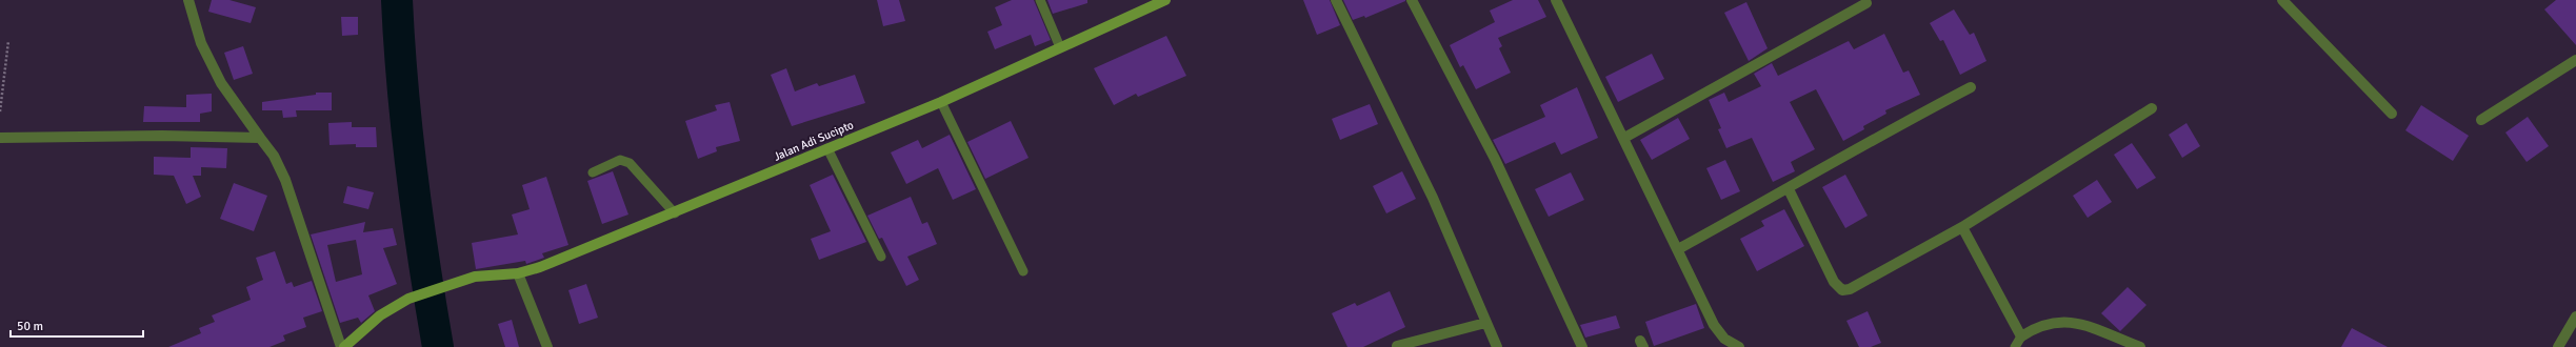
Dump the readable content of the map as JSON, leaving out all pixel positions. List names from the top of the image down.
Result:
{
  "streets": {
    "street": ["Jalan Adi Sucipto"]
  },
  "scale_bar": "50 m"
}
